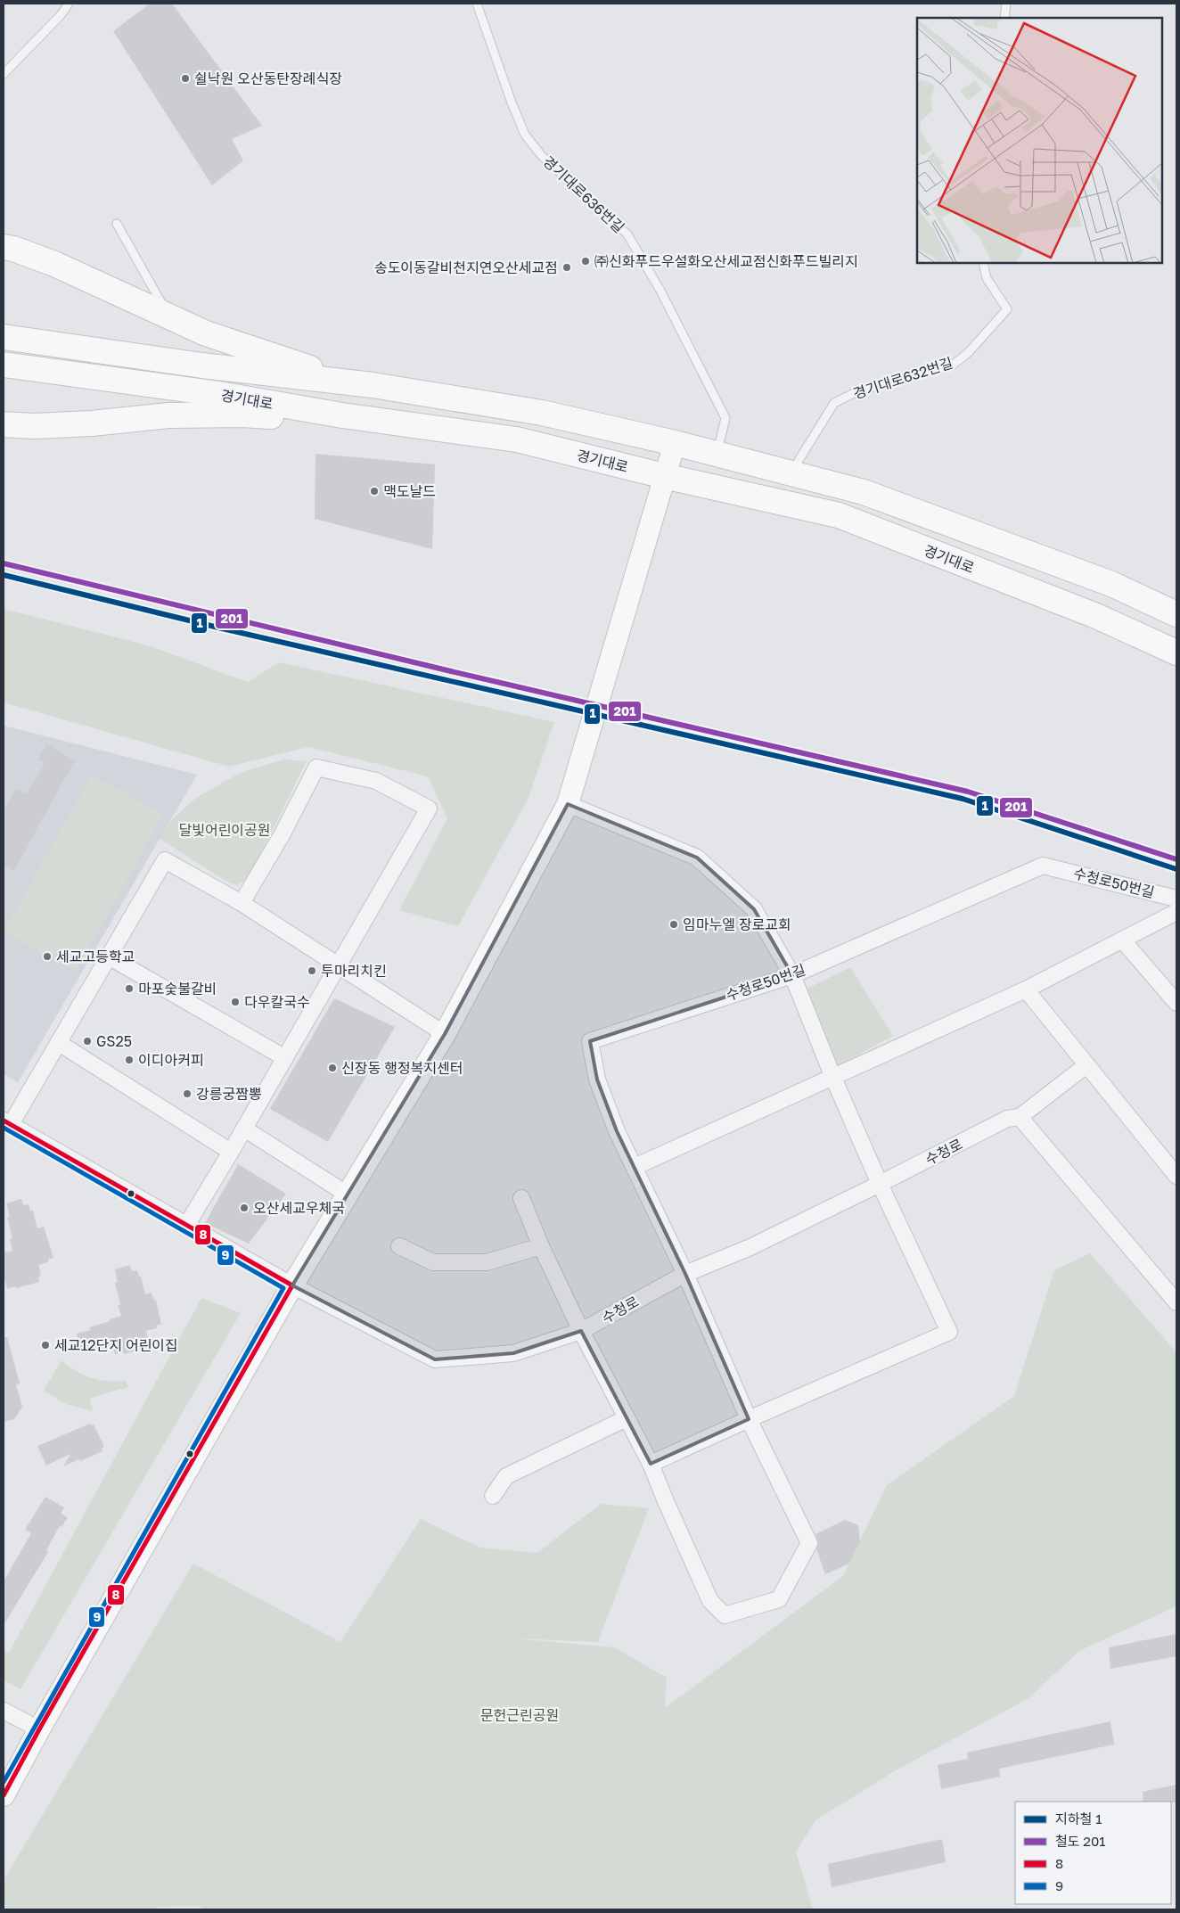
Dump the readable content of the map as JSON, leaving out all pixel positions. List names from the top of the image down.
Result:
{
  "streets": {
    "main road": ["경기대로"],
    "street": ["수청로50번길", "수청로"],
    "lane": ["경기대로636번길", "경기대로632번길"]
  },
  "crossings": [
    ["경기대로636번길", "경기대로"],
    ["경기대로632번길", "경기대로"],
    ["수청로50번길", "수청로"]
  ],
  "parks": ["달빛어린이공원", "문헌근린공원"],
  "places": [
    "쉴낙원 오산동탄장례식장",
    "㈜신화푸드우설화오산세교점신화푸드빌리지",
    "송도이동갈비천지연오산세교점",
    "맥도날드",
    "임마누엘 장로교회",
    "세교고등학교",
    "투마리치킨",
    "마포숯불갈비",
    "다우칼국수",
    "GS25",
    "이디아커피",
    "신장동 행정복지센터",
    "강릉궁짬뽕",
    "오산세교우체국",
    "세교12단지 어린이집"
  ],
  "lines": [
    "rail line 201",
    "metro line 1",
    "transit line 8",
    "transit line 9"
  ],
  "legend": [
    "지하철 1",
    "철도 201",
    "8",
    "9"
  ]
}
